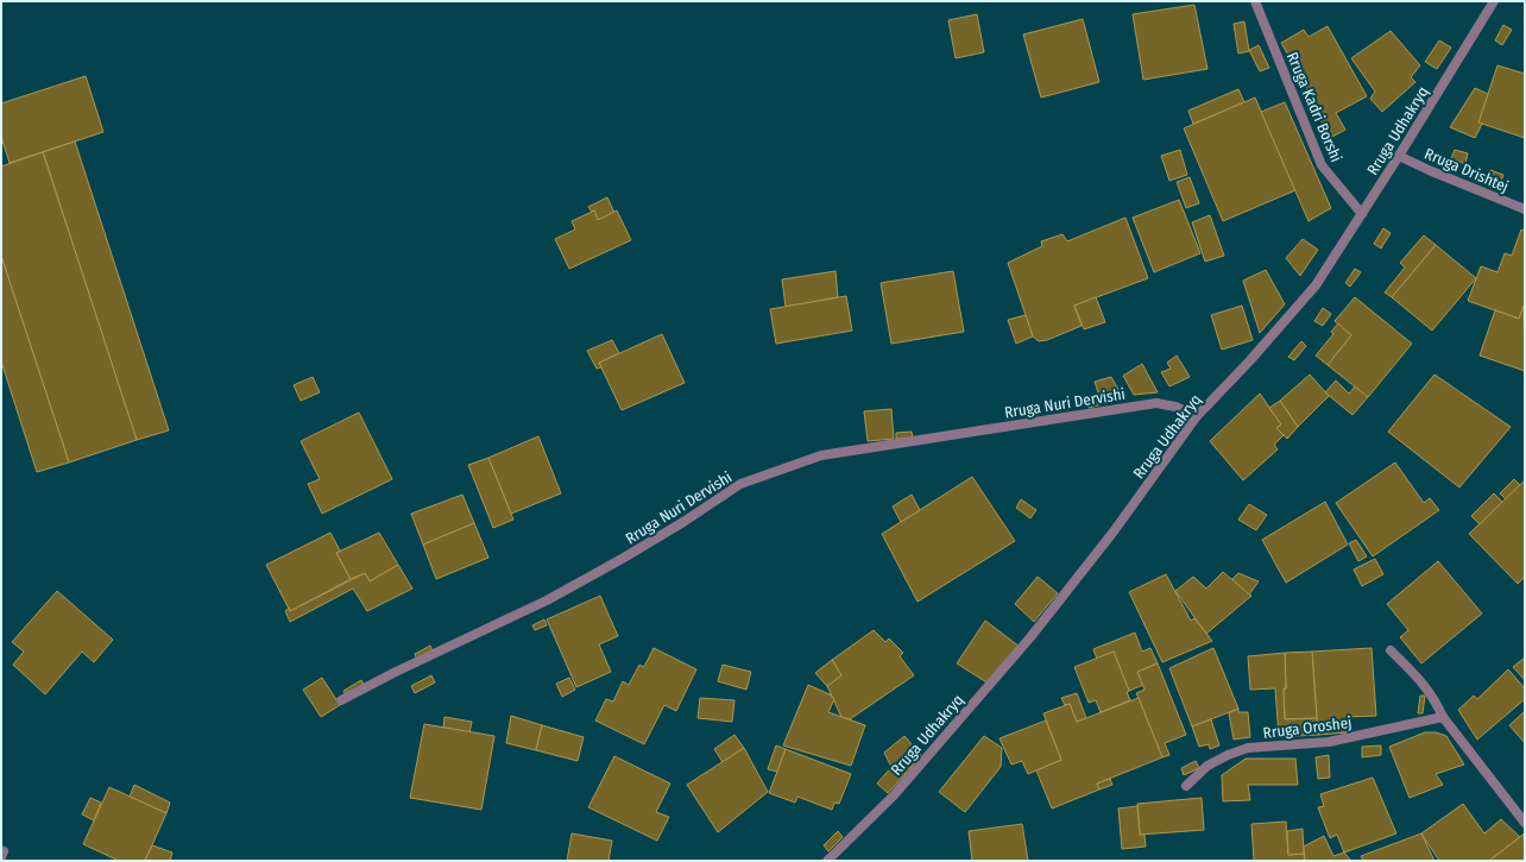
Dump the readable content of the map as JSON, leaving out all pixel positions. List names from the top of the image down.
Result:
{
  "streets": {
    "street": [
      "Rruga Kadri Borshi",
      "Rruga Udhakryq",
      "Rruga Drishtej",
      "Rruga Nuri Dervishi",
      "Rruga Oroshej"
    ]
  },
  "crossings": [
    ["Rruga Kadri Borshi", "Rruga Udhakryq"],
    ["Rruga Udhakryq", "Rruga Drishtej"],
    ["Rruga Udhakryq", "Rruga Nuri Dervishi"]
  ]
}
